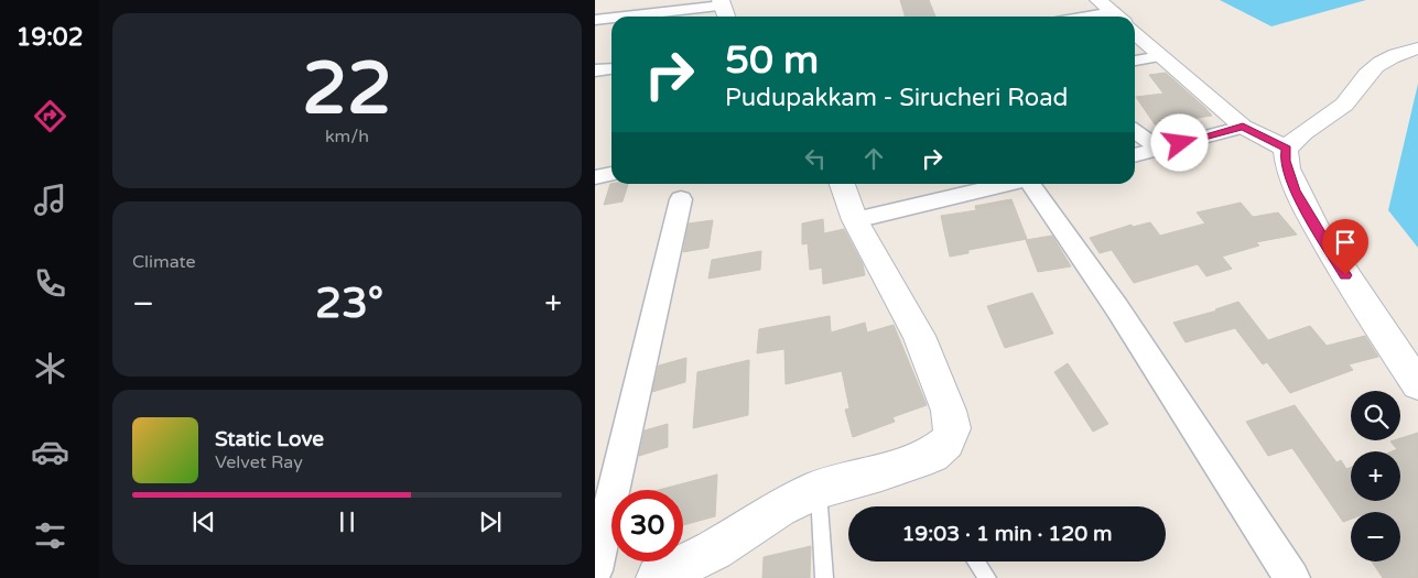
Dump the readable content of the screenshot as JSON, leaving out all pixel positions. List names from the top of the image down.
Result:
{
  "page": {
    "tabs": "19:02",
    "tile": [
      ["22", "km/h"],
      "Climate"
    ],
    "turn": ["50 m", "Pudupakkam - Sirucheri Road"],
    "heat": ["−", "23°", "+"],
    "map_buttons": ["+", "−"],
    "song": ["Static Love", "Velvet Ray"],
    "limit": "30",
    "trip": "19:03 · 1 min · 120 m"
  }
}
